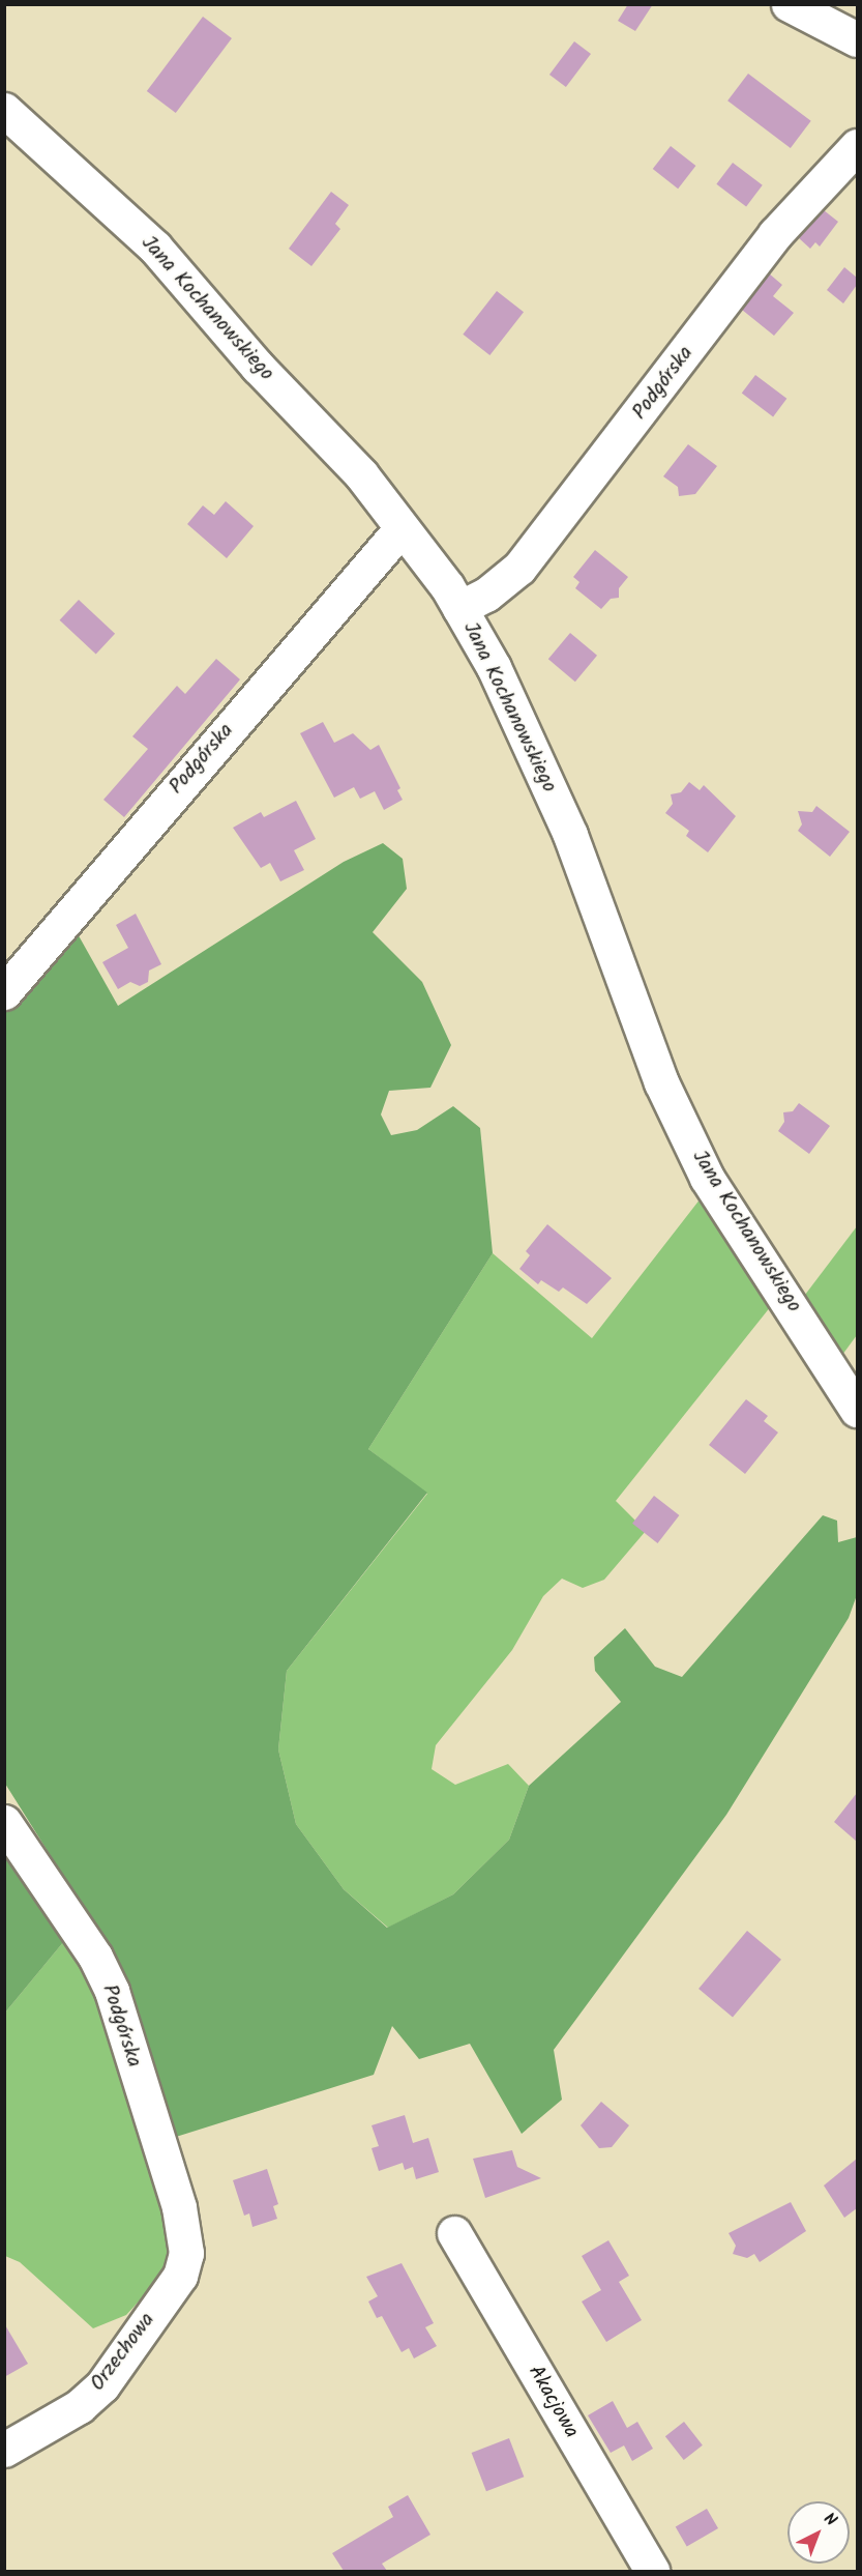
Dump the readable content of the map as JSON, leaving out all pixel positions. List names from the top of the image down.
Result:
{
  "streets": {
    "street": [
      "Jana Kochanowskiego",
      "Podgórska",
      "Orzechowa",
      "Akacjowa"
    ]
  },
  "crossings": [
    ["Jana Kochanowskiego", "Podgórska"],
    ["Podgórska", "Orzechowa"]
  ],
  "north": "top right"
}
